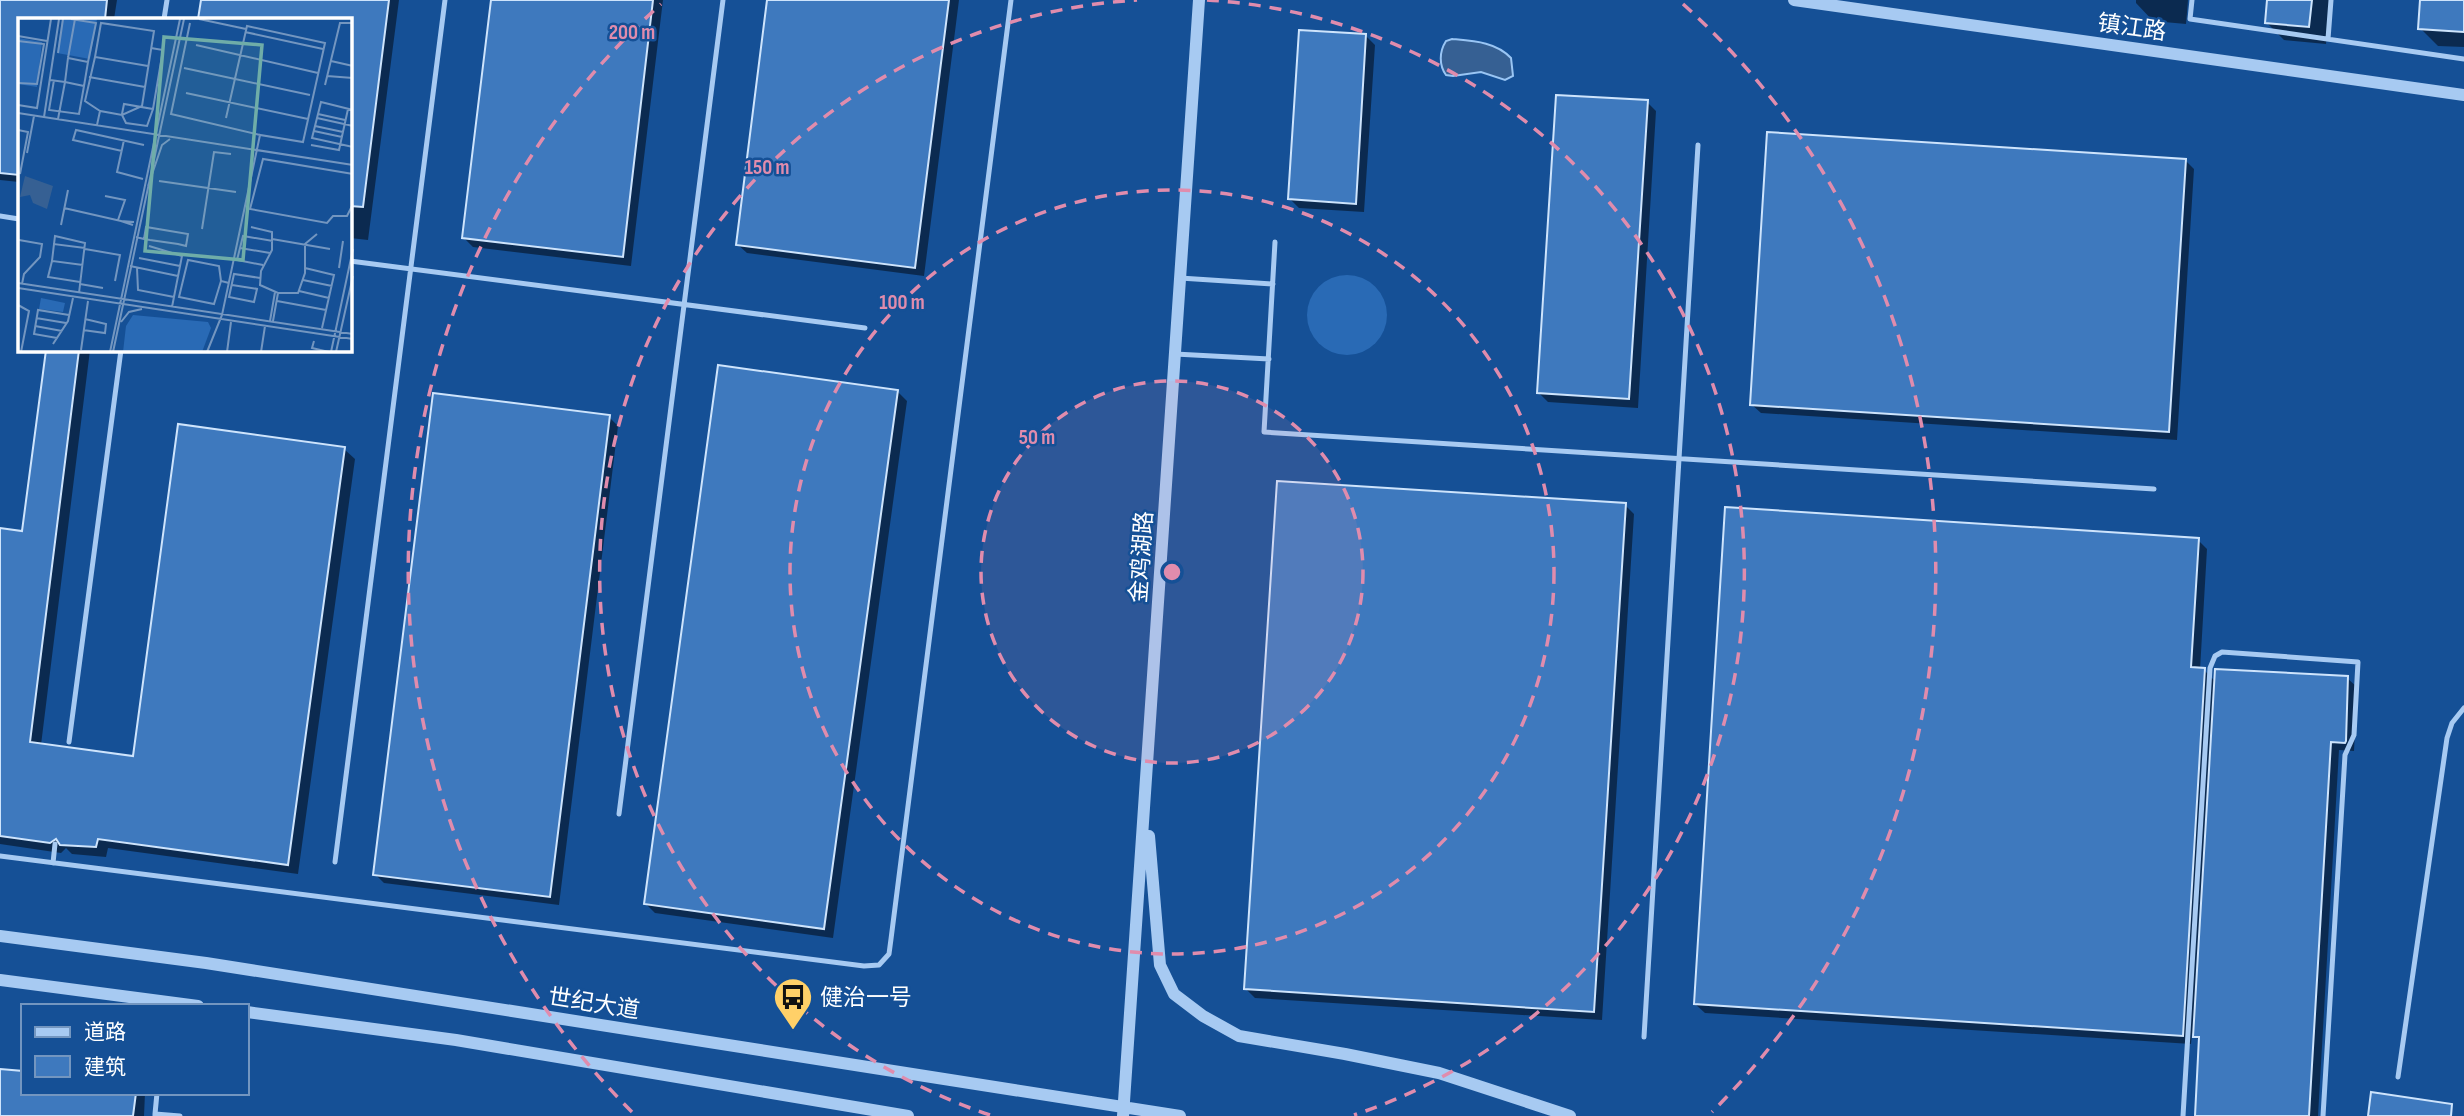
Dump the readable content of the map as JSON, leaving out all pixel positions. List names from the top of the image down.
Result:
{
  "streets": {
    "street": ["镇江路", "金鸡湖路", "世纪大道"]
  },
  "crossings": [
    ["金鸡湖路", "世纪大道"]
  ],
  "places": {
    "bus stop": ["健治一号"]
  },
  "legend": ["道路", "建筑"],
  "rings": [
    "200 m",
    "150 m",
    "100 m",
    "50 m"
  ]
}
